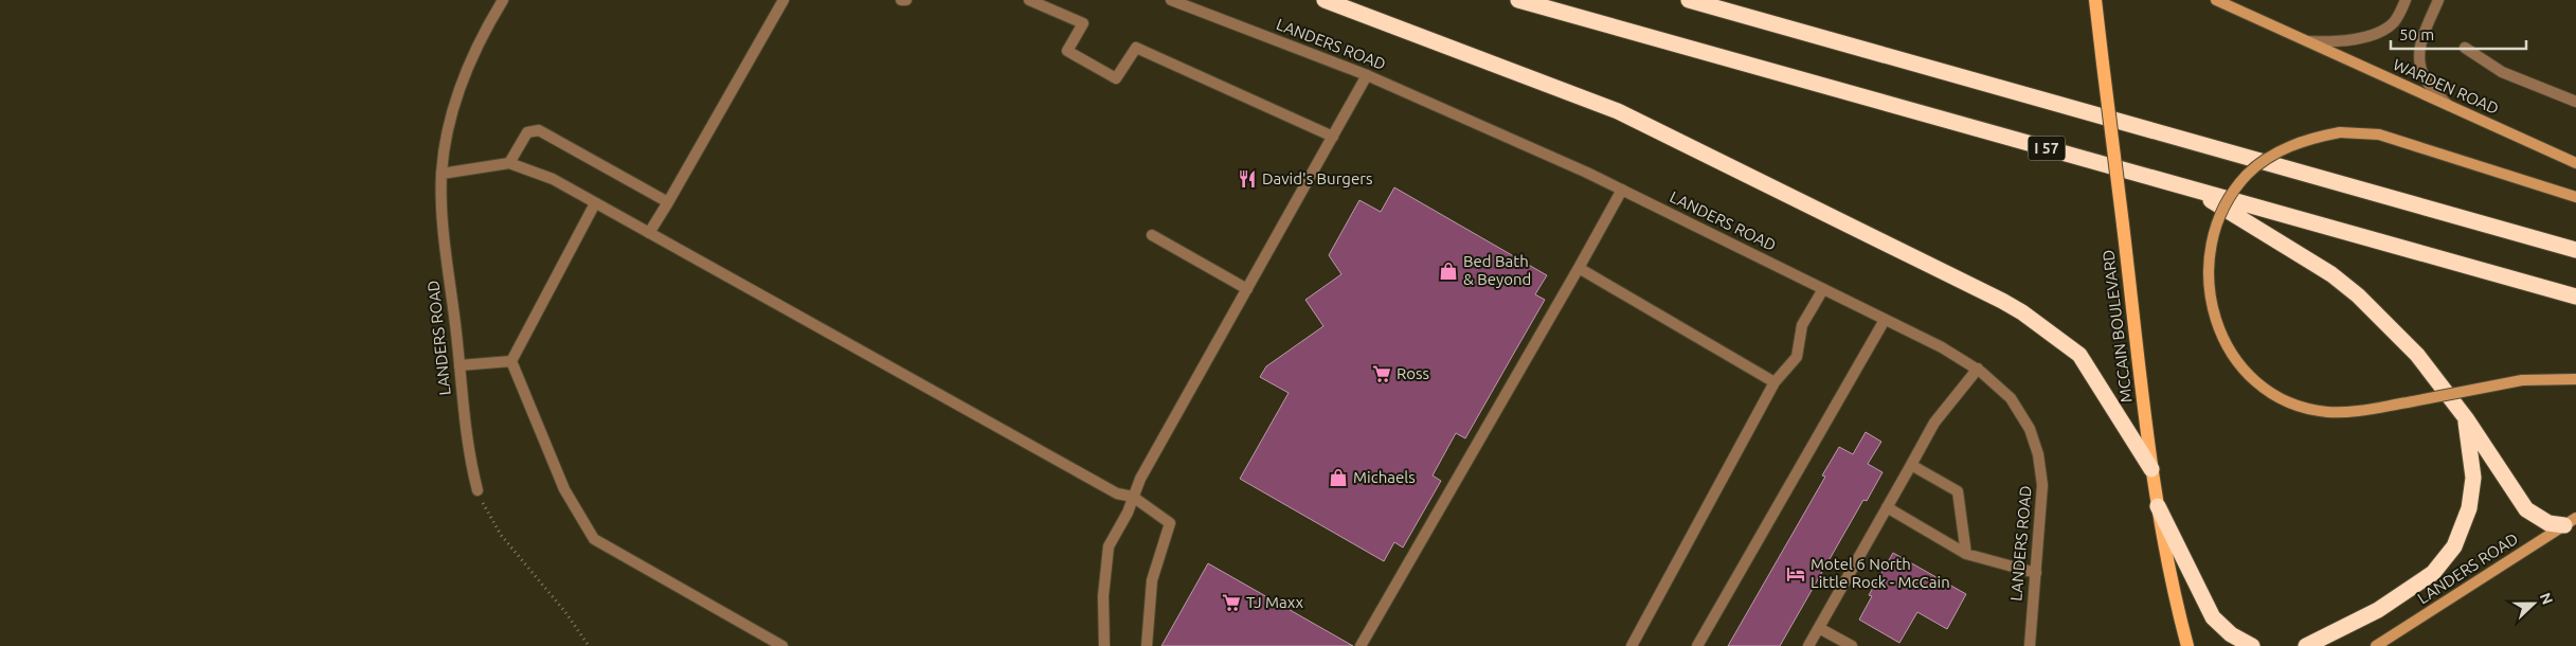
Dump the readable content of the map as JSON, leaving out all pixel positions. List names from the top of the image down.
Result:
{
  "streets": {
    "highway": ["I 57"],
    "main road": ["LANDERS ROAD", "WARDEN ROAD", "MCCAIN BOULEVARD"]
  },
  "places": {
    "restaurant": ["David's Burgers"],
    "shop": ["Bed Bath & Beyond", "Michaels"],
    "supermarket": ["Ross", "TJ Maxx"],
    "hotel": ["Motel 6 North Little Rock - McCain"]
  },
  "scale_bar": "50 m",
  "north": "right"
}
